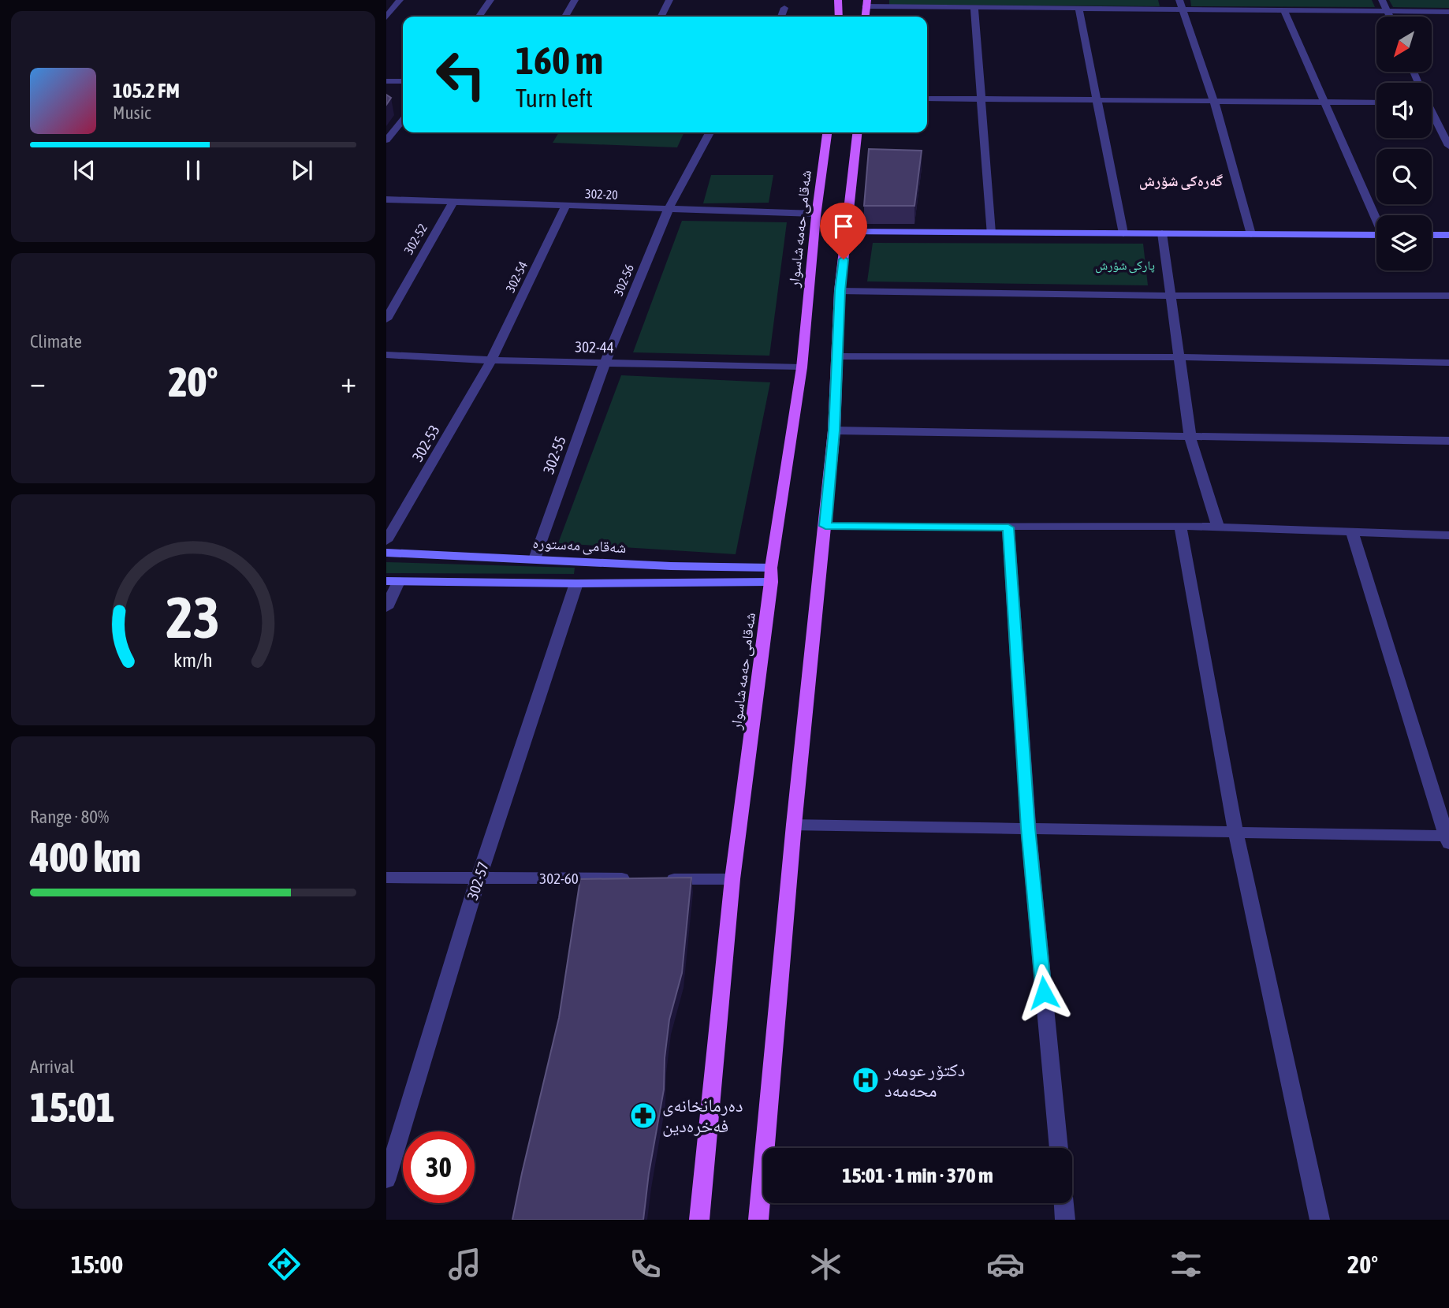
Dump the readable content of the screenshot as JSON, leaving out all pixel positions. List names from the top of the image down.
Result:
{
  "streets": {
    "main road": ["شەقامی حەمە شاسوار", "شەقامی مەستورە"],
    "street": [
      "302-20",
      "302-52",
      "302-54",
      "302-56",
      "302-44",
      "302-53",
      "302-55",
      "302-60",
      "302-57"
    ]
  },
  "crossings": [
    ["302-20", "شەقامی حەمە شاسوار"],
    ["302-20", "302-52"],
    ["302-20", "302-54"],
    ["302-20", "302-56"],
    ["شەقامی حەمە شاسوار", "302-44"],
    ["شەقامی حەمە شاسوار", "شەقامی مەستورە"],
    ["302-54", "302-44"],
    ["302-54", "302-53"],
    ["302-56", "302-44"],
    ["302-56", "302-55"],
    ["302-44", "302-53"],
    ["302-44", "302-55"],
    ["302-55", "شەقامی مەستورە"],
    ["302-60", "302-57"]
  ],
  "districts": ["گەرەکی شۆرش"],
  "parks": ["پارکی شۆرش"],
  "places": {
    "hospital": ["دکتۆر عومەر محەمەد"],
    "pharmacy": ["دەرمانخانەی فەخرەدین"]
  },
  "north": "bottom left",
  "page": {
    "turn": ["160 m", "Turn left"],
    "song": ["105.2 FM", "Music"],
    "tile": [
      "Climate",
      ["Range · 80%", "400 km"],
      ["Arrival", "15:01"]
    ],
    "heat": ["−", "20°", "+"],
    "limit": "30",
    "trip": "15:01 · 1 min · 370 m",
    "tabs": ["15:00", "20°"],
    "gauge": ["23", "km/h"]
  }
}
